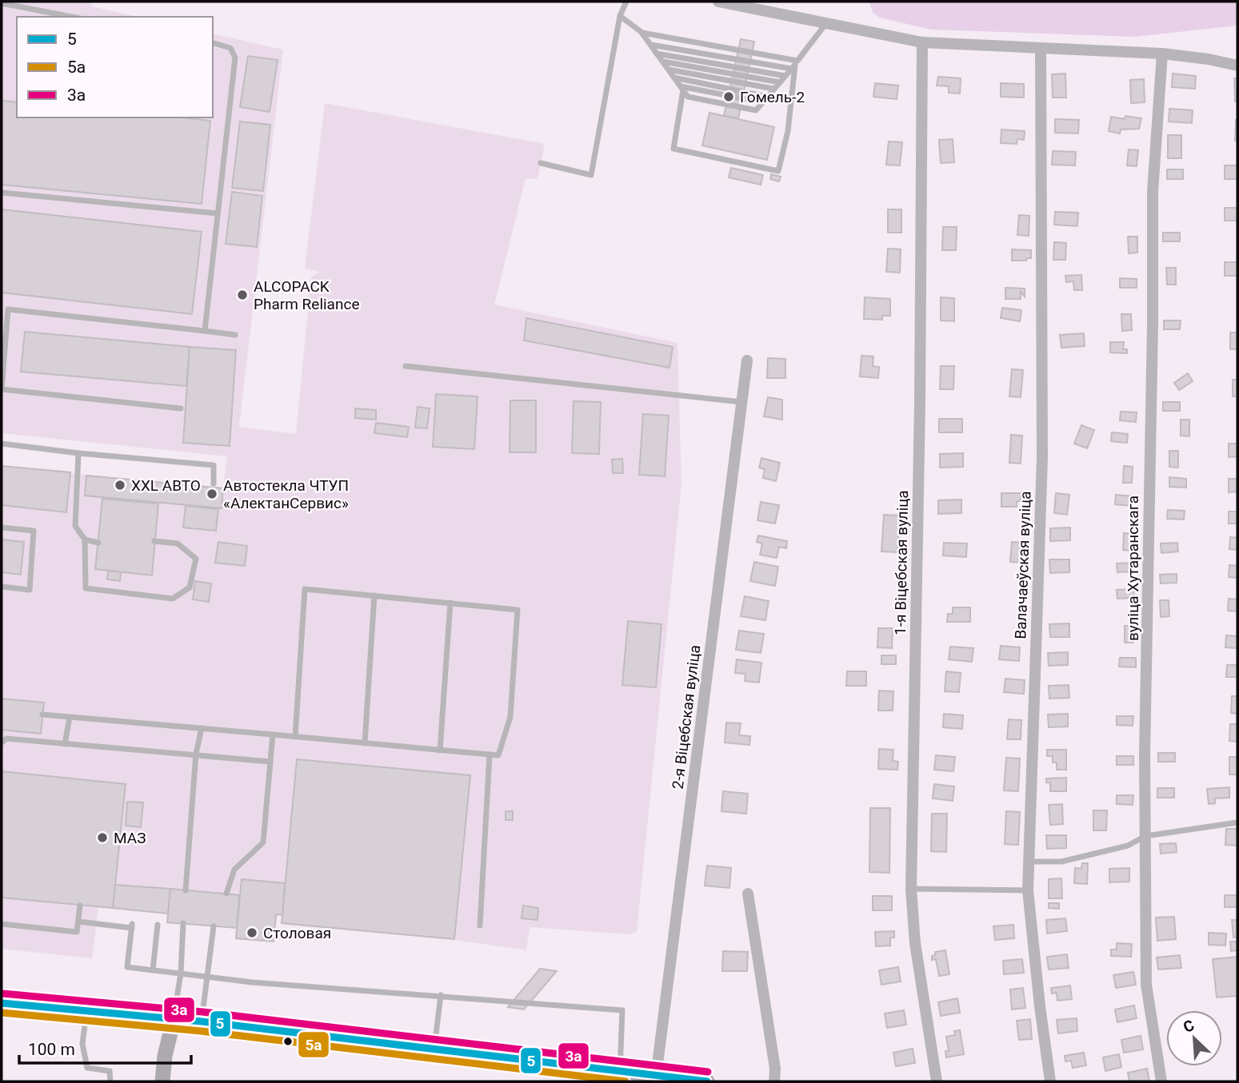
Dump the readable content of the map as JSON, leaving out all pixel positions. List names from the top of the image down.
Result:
{
  "streets": {
    "street": [
      "1-я Віцебская вуліца",
      "Валачаеўская вуліца",
      "вуліца Хутаранскага",
      "2-я Віцебская вуліца"
    ]
  },
  "places": [
    "Гомель-2",
    "ALCOPACK Pharm Reliance",
    "XXL АВТО",
    "Автостекла ЧТУП «АлектанСервис»",
    "МАЗ",
    "Столовая"
  ],
  "lines": ["transit line 3а", "transit line 5", "transit line 5а"],
  "legend": ["5", "5а", "3а"],
  "scale_bar": "100 m",
  "north": "top left"
}
